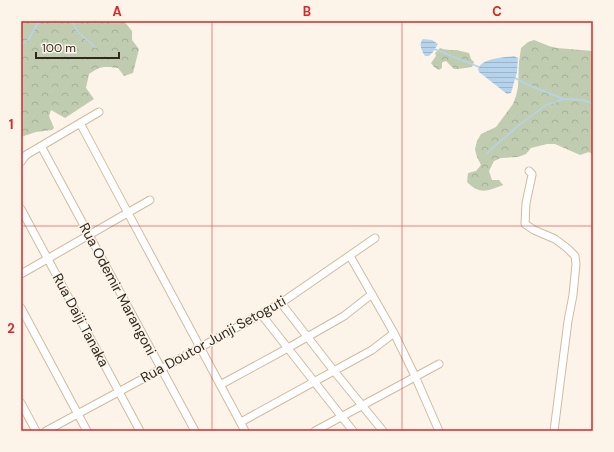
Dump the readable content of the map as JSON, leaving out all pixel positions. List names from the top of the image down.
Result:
{
  "streets": {
    "street": ["Rua Odemir Marangoni", "Rua Daiji Tanaka", "Rua Doutor Junji Setoguti"]
  },
  "crossings": [
    ["Rua Odemir Marangoni", "Rua Doutor Junji Setoguti"],
    ["Rua Daiji Tanaka", "Rua Doutor Junji Setoguti"]
  ],
  "scale_bar": "100 m",
  "grid": {
    "columns": ["A", "B", "C"],
    "rows": ["1", "2"]
  }
}
